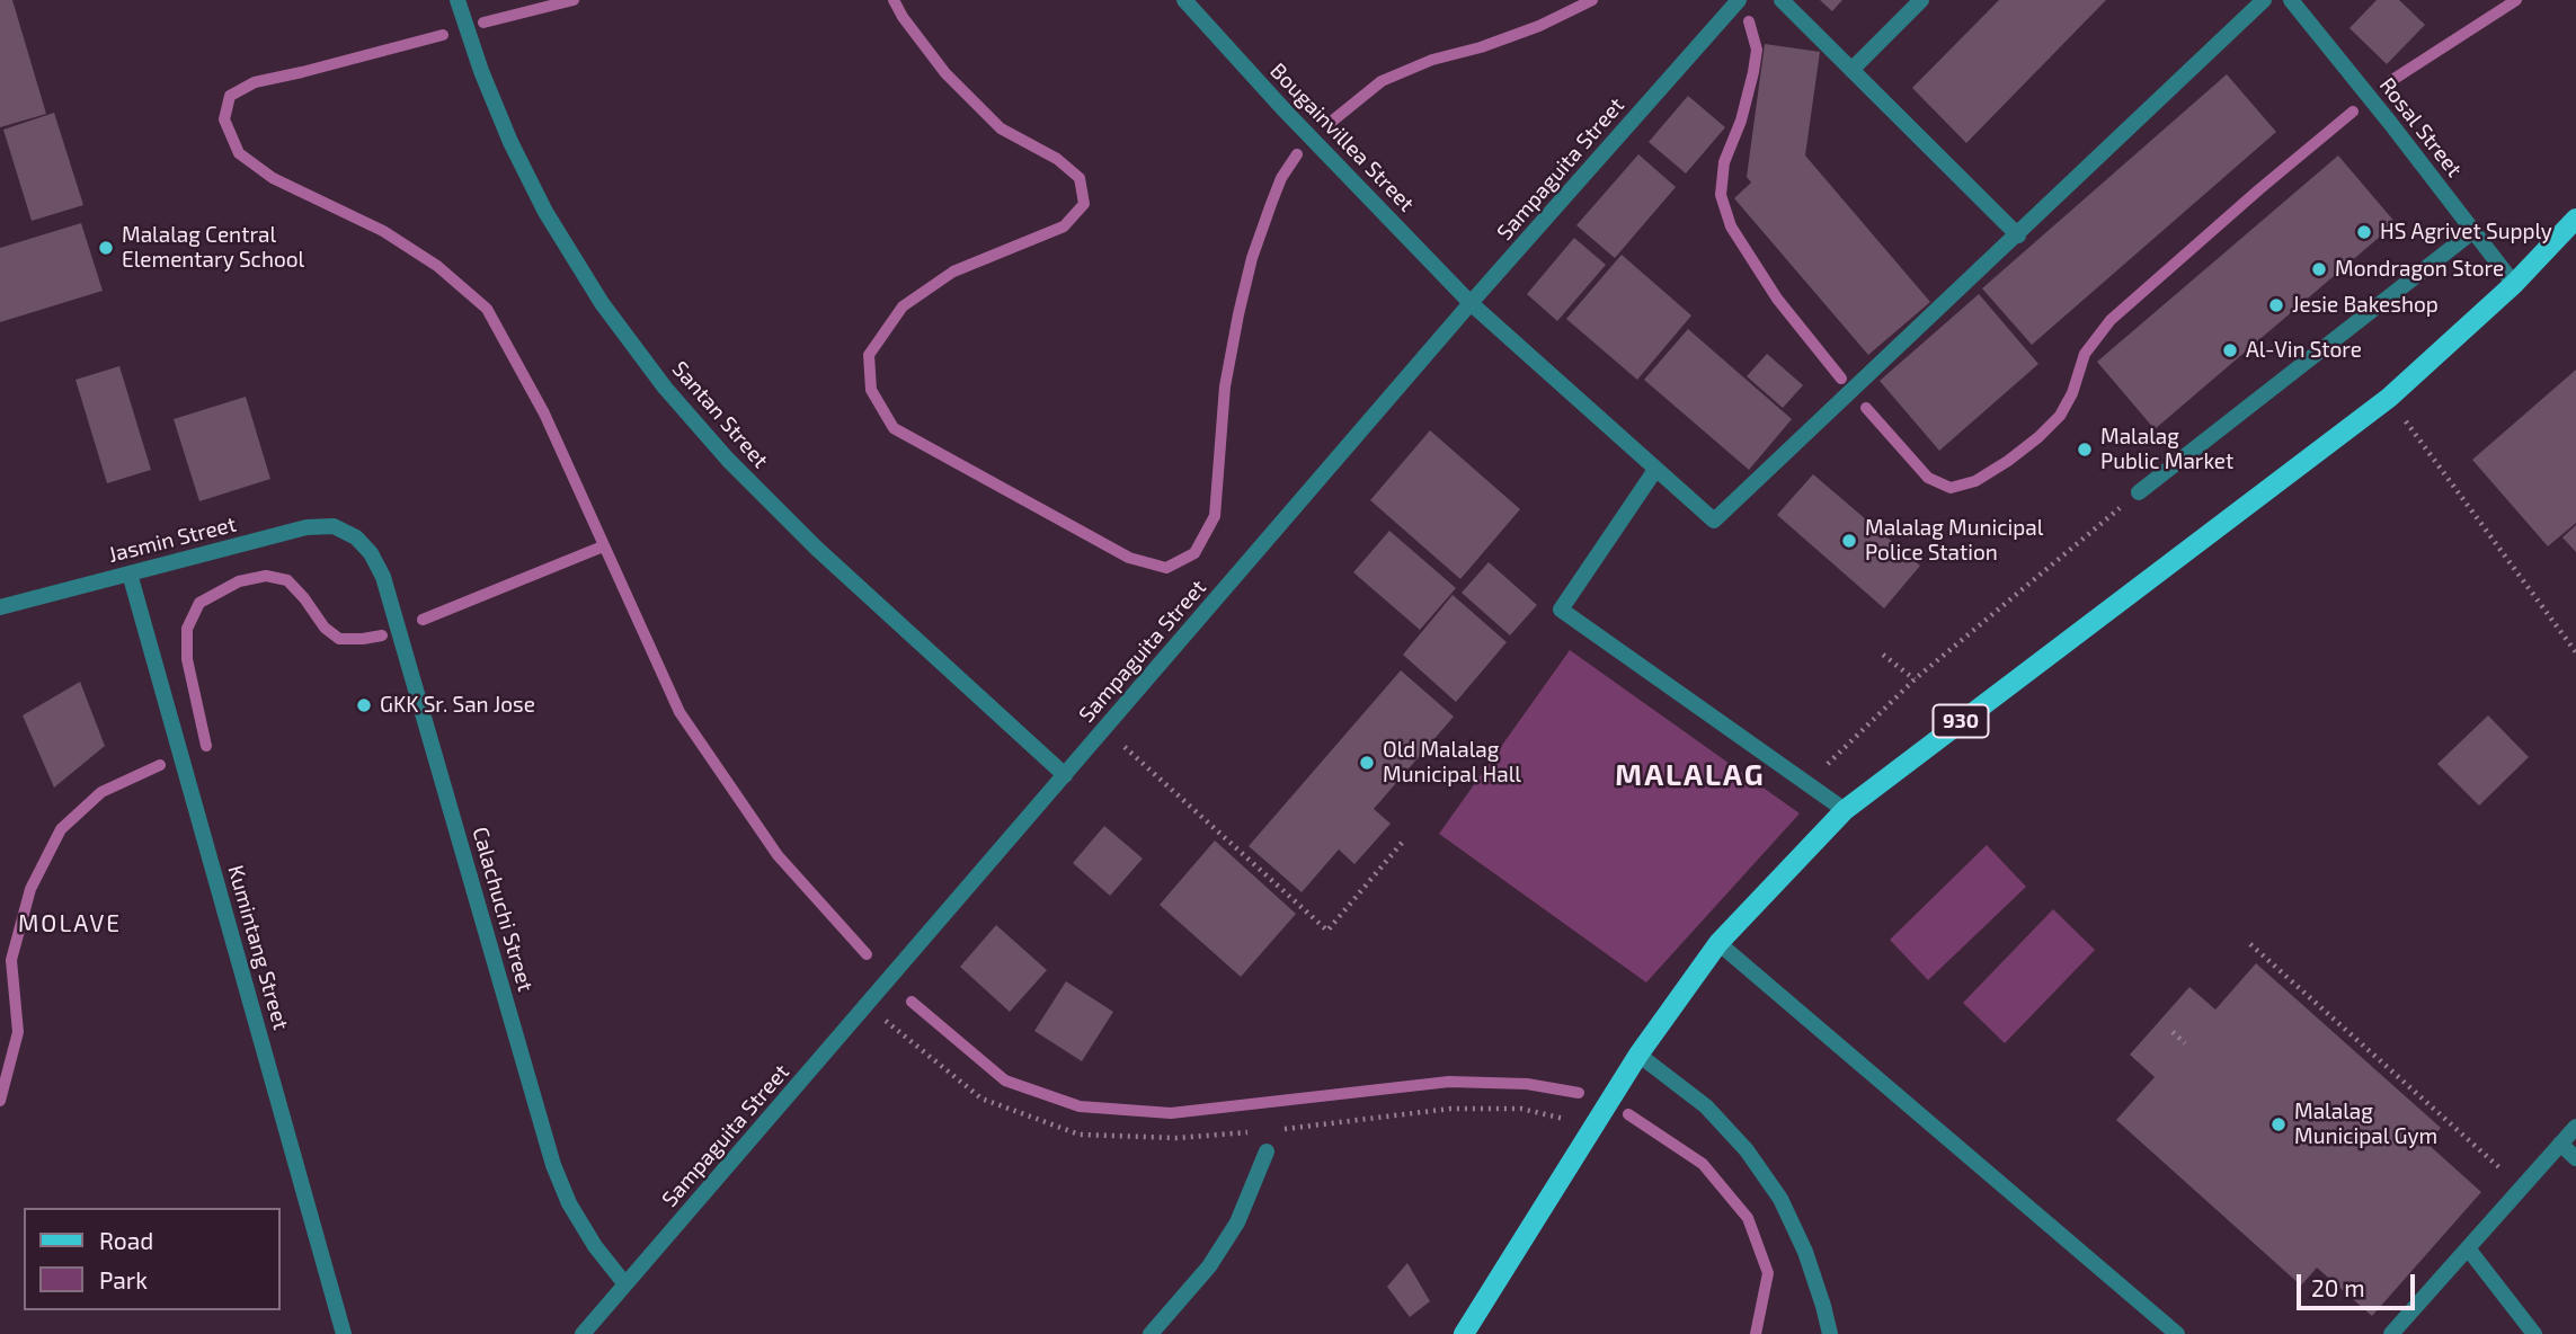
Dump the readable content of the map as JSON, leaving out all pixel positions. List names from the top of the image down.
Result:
{
  "streets": {
    "main road": ["930"],
    "street": [
      "Rosal Street",
      "Bougainvillea Street",
      "Sampaguita Street",
      "Santan Street",
      "Jasmin Street",
      "Calachuchi Street",
      "Kumintang Street"
    ]
  },
  "crossings": [
    ["Rosal Street", "930"],
    ["Bougainvillea Street", "Sampaguita Street"],
    ["Sampaguita Street", "Santan Street"],
    ["Sampaguita Street", "Calachuchi Street"],
    ["Jasmin Street", "Calachuchi Street"],
    ["Jasmin Street", "Kumintang Street"]
  ],
  "districts": ["MALALAG", "MOLAVE"],
  "places": [
    "HS Agrivet Supply",
    "Malalag Central Elementary School",
    "Mondragon Store",
    "Jesie Bakeshop",
    "Al-Vin Store",
    "Malalag Public Market",
    "Malalag Municipal Police Station",
    "GKK Sr. San Jose",
    "Old Malalag Municipal Hall",
    "Malalag Municipal Gym"
  ],
  "legend": ["Road", "Park"],
  "scale_bar": "20 m"
}
